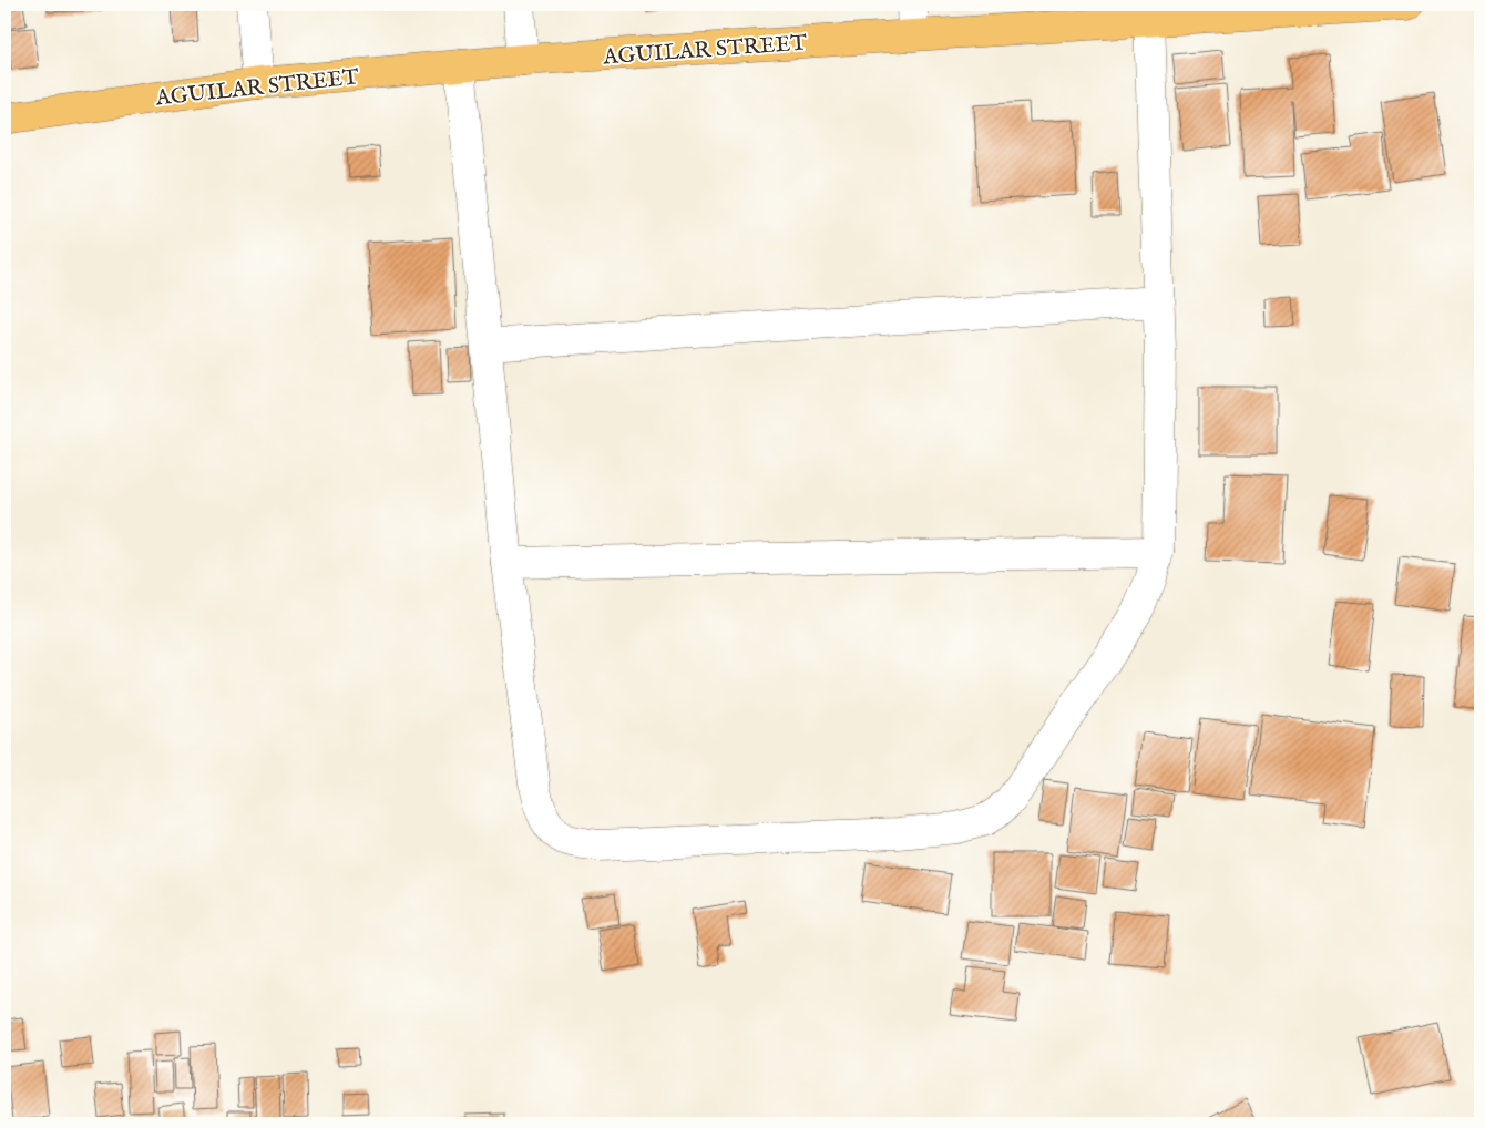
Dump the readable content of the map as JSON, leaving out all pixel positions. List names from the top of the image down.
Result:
{
  "streets": {
    "main road": ["AGUILAR STREET"]
  }
}
